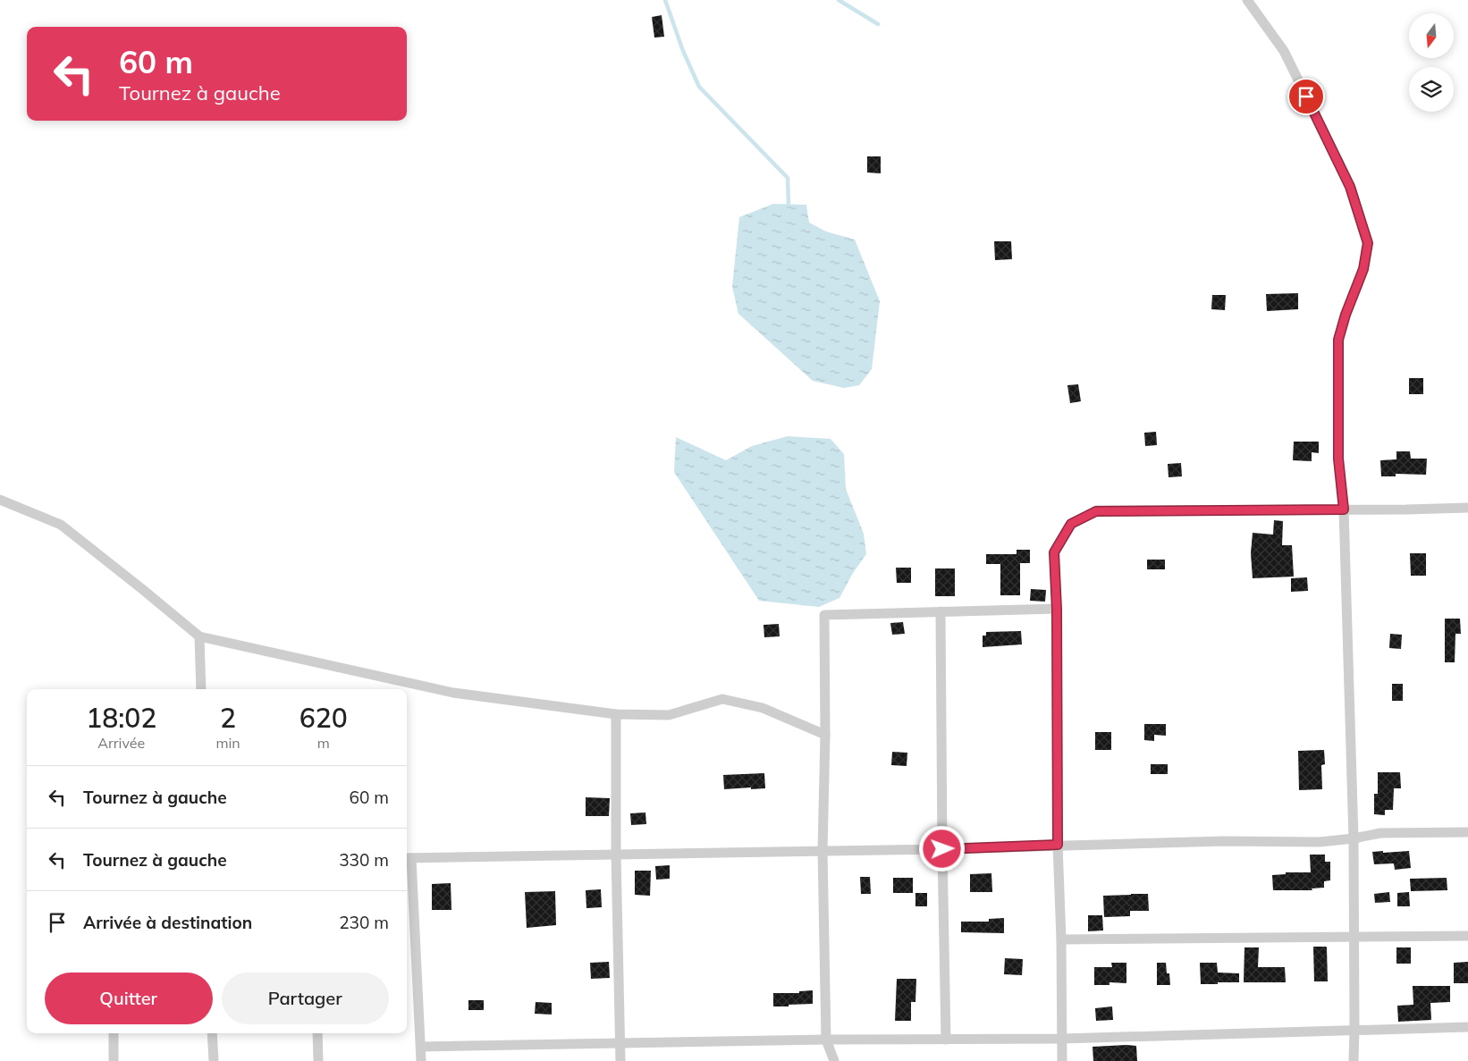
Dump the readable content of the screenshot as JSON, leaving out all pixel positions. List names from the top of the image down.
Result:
{
  "north": "bottom",
  "page": {
    "turn": ["60 m", "Tournez à gauche"],
    "eta": [
      "18:02",
      "Arrivée",
      "2",
      "min",
      "620",
      "m"
    ],
    "list": [
      {
        "name": "Tournez à gauche",
        "value": "60 m"
      },
      {
        "name": "Tournez à gauche",
        "value": "330 m"
      },
      {
        "name": "Arrivée à destination",
        "value": "230 m"
      }
    ],
    "buttons": ["Quitter", "Partager"]
  }
}
